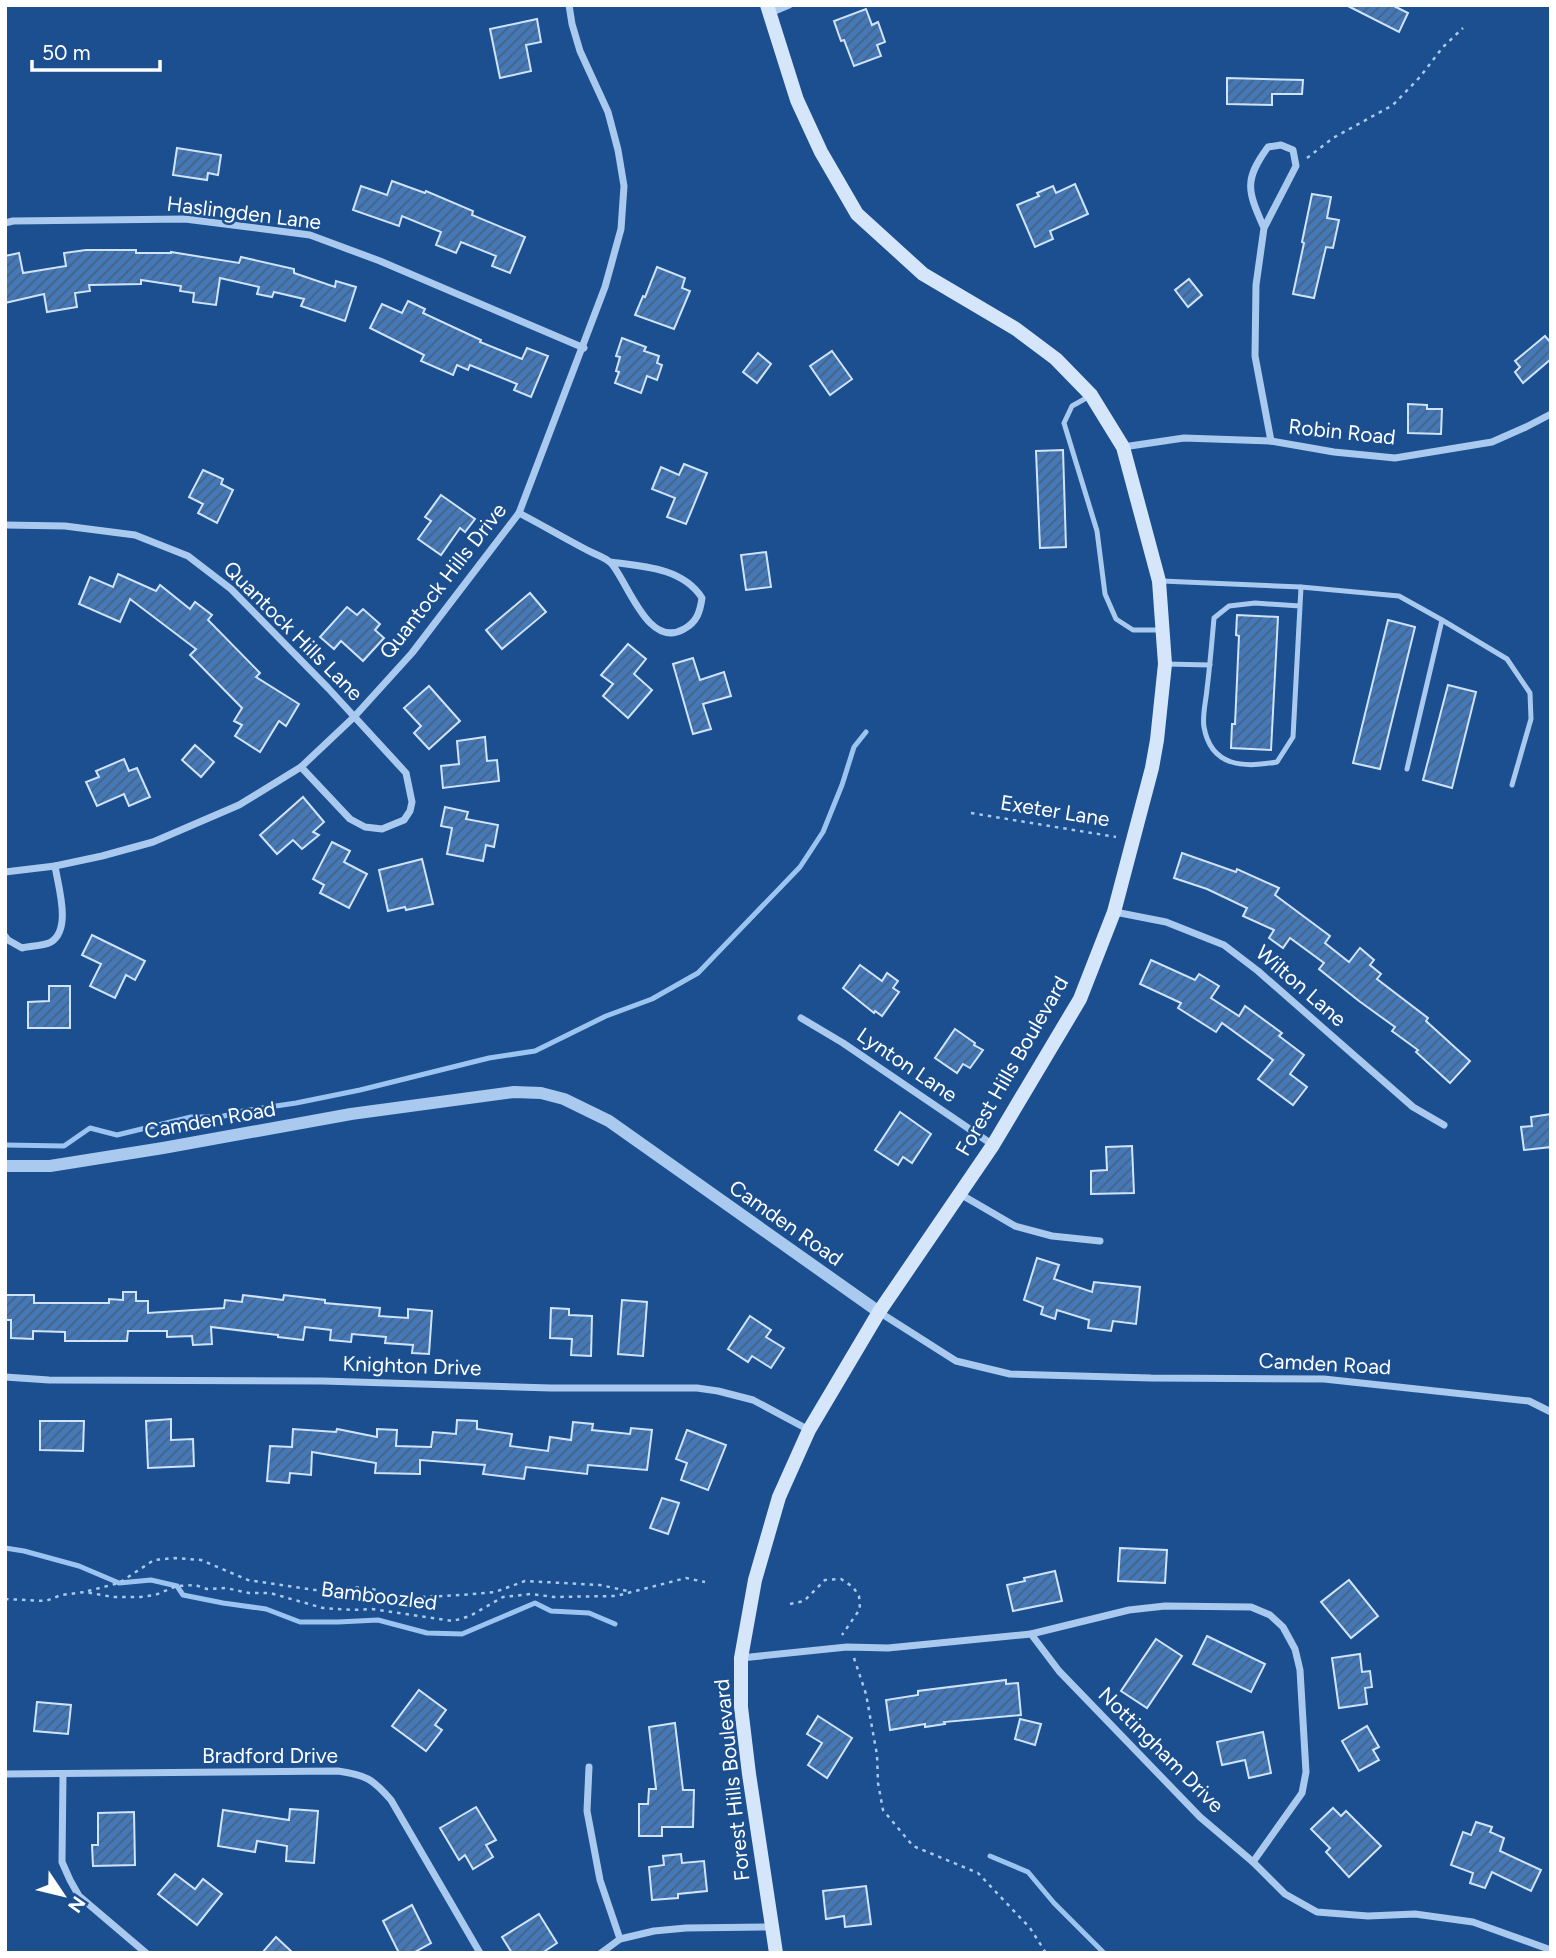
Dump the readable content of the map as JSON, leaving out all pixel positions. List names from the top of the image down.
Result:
{
  "streets": {
    "main road": ["Forest Hills Boulevard"],
    "street": [
      "Haslingden Lane",
      "Robin Road",
      "Quantock Hills Drive",
      "Quantock Hills Lane",
      "Wilton Lane",
      "Lynton Lane",
      "Camden Road",
      "Knighton Drive",
      "Nottingham Drive",
      "Bradford Drive"
    ],
    "path": ["Exeter Lane", "Bamboozled"]
  },
  "crossings": [
    ["Haslingden Lane", "Quantock Hills Drive"],
    ["Robin Road", "Forest Hills Boulevard"],
    ["Quantock Hills Drive", "Quantock Hills Lane"],
    ["Exeter Lane", "Forest Hills Boulevard"],
    ["Wilton Lane", "Forest Hills Boulevard"],
    ["Lynton Lane", "Forest Hills Boulevard"],
    ["Forest Hills Boulevard", "Camden Road"],
    ["Forest Hills Boulevard", "Knighton Drive"]
  ],
  "scale_bar": "50 m",
  "north": "bottom right"
}
